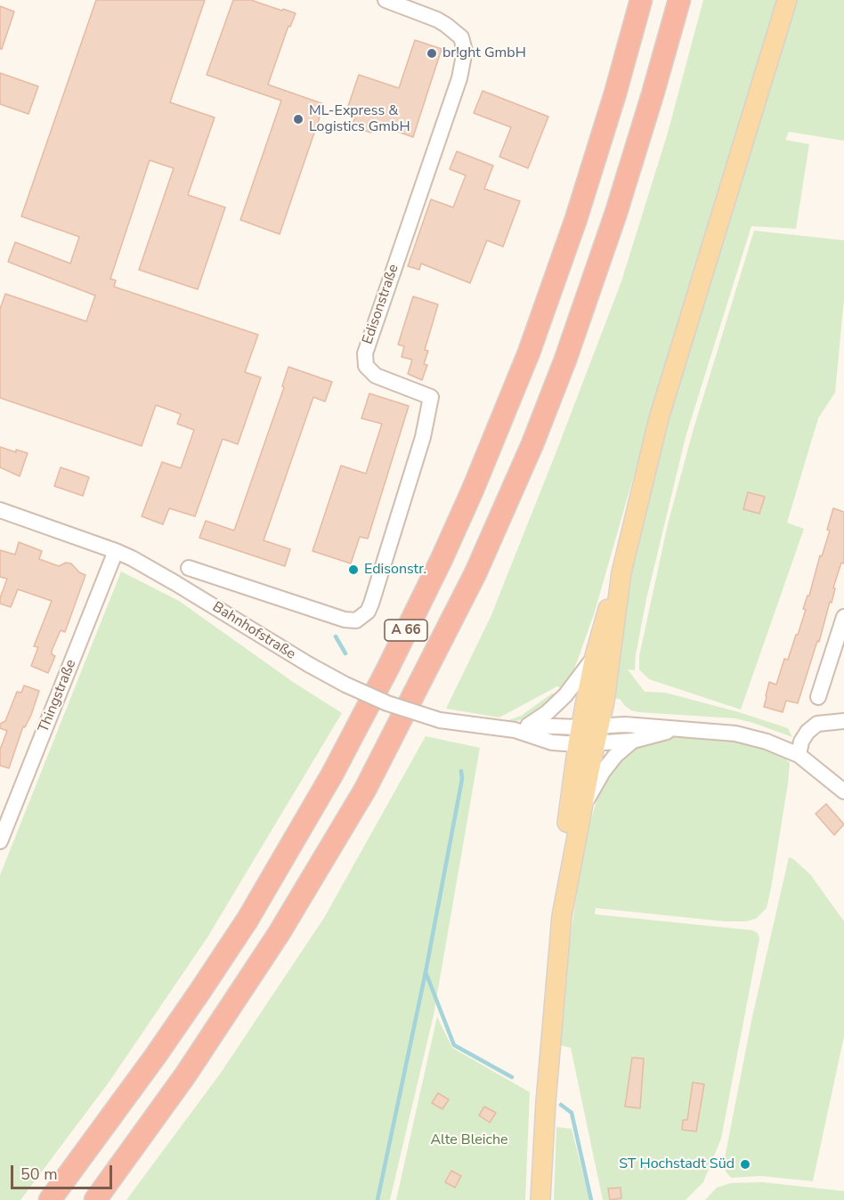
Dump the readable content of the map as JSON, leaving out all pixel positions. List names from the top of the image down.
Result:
{
  "streets": {
    "highway": ["A 66"],
    "street": ["Edisonstraße", "Bahnhofstraße", "Thingstraße"]
  },
  "crossings": [
    ["Edisonstraße", "Bahnhofstraße"],
    ["Bahnhofstraße", "Thingstraße"]
  ],
  "parks": ["Alte Bleiche"],
  "places": [
    "br!ght GmbH",
    "ML-Express & Logistics GmbH",
    "Edisonstr.",
    "ST Hochstadt Süd"
  ],
  "scale_bar": "50 m"
}
